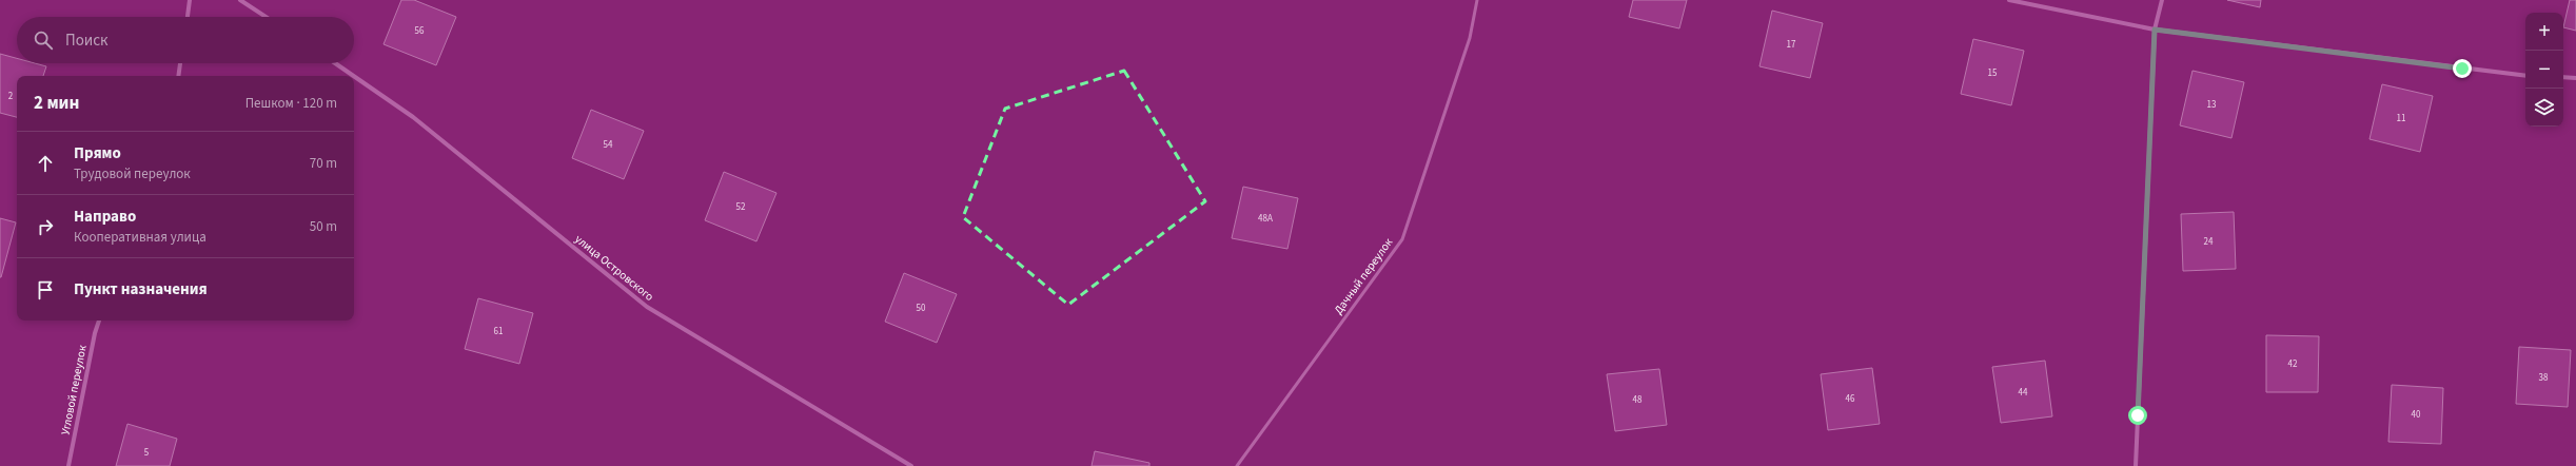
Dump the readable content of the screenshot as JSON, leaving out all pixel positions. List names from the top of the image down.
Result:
{
  "streets": {
    "street": ["улица Островского", "Угловой переулок"],
    "lane": ["Дачный переулок"]
  },
  "house_numbers": [
    "56",
    "17",
    "15",
    "2",
    "13",
    "11",
    "54",
    "52",
    "48А",
    "24",
    "50",
    "61",
    "42",
    "38",
    "44",
    "46",
    "48",
    "40",
    "5"
  ],
  "page": {
    "map_buttons": ["+", "−"],
    "search": "Поиск",
    "heading": ["2 мин", "Пешком · 120 m"],
    "list": [
      ["Прямо", "Трудовой переулок", "70 m"],
      ["Направо", "Кооперативная улица", "50 m"],
      "Пункт назначения"
    ]
  }
}
